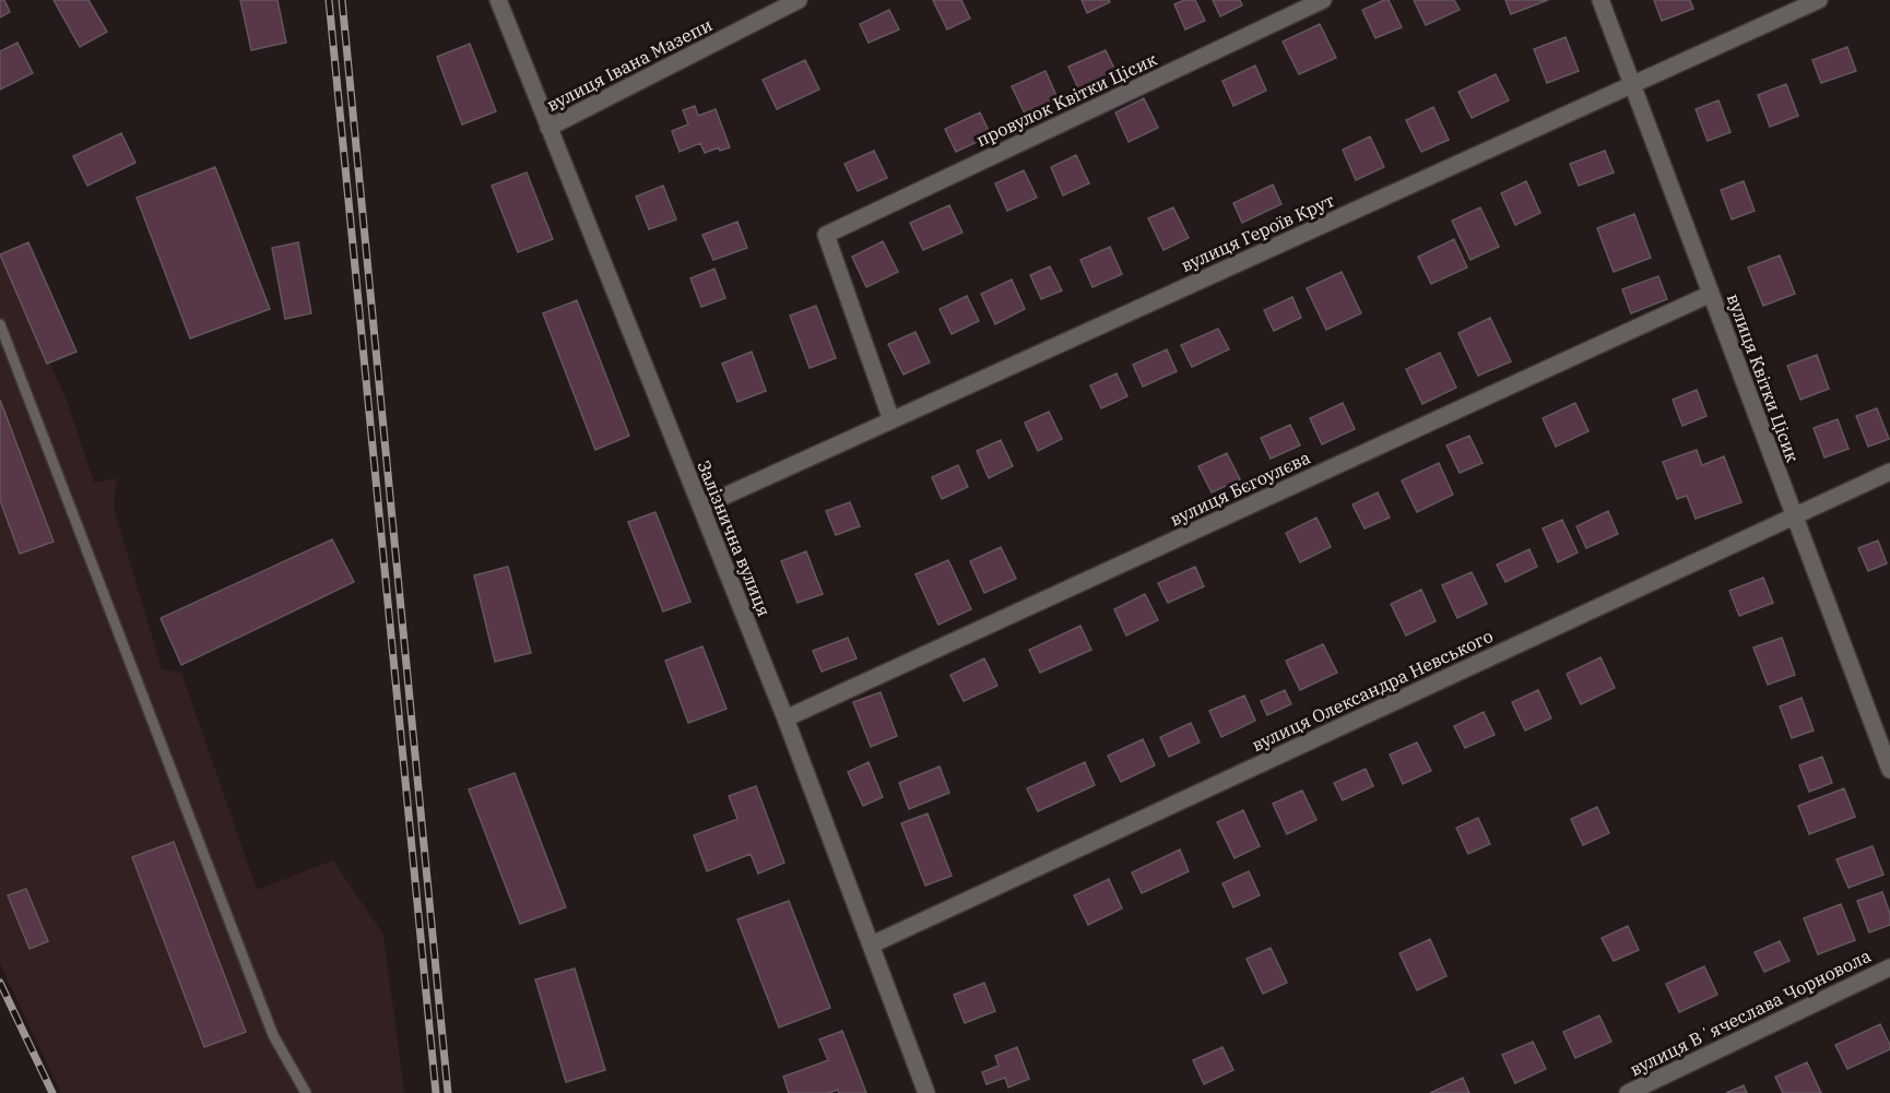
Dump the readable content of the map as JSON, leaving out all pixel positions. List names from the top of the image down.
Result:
{
  "streets": {
    "street": [
      "вулиця Івана Мазепи",
      "провулок Квітки Цісик",
      "вулиця Героїв Крут",
      "вулиця Квітки Цісик",
      "вулиця Бєгоулєва",
      "Залізнична вулиця",
      "вулиця Олександра Невського",
      "вулиця Вʼячеслава Чорновола"
    ]
  },
  "crossings": [
    ["вулиця Івана Мазепи", "Залізнична вулиця"],
    ["провулок Квітки Цісик", "вулиця Героїв Крут"],
    ["вулиця Героїв Крут", "вулиця Квітки Цісик"],
    ["вулиця Героїв Крут", "Залізнична вулиця"],
    ["вулиця Квітки Цісик", "вулиця Бєгоулєва"],
    ["вулиця Квітки Цісик", "вулиця Олександра Невського"],
    ["вулиця Бєгоулєва", "Залізнична вулиця"],
    ["Залізнична вулиця", "вулиця Олександра Невського"]
  ]
}
